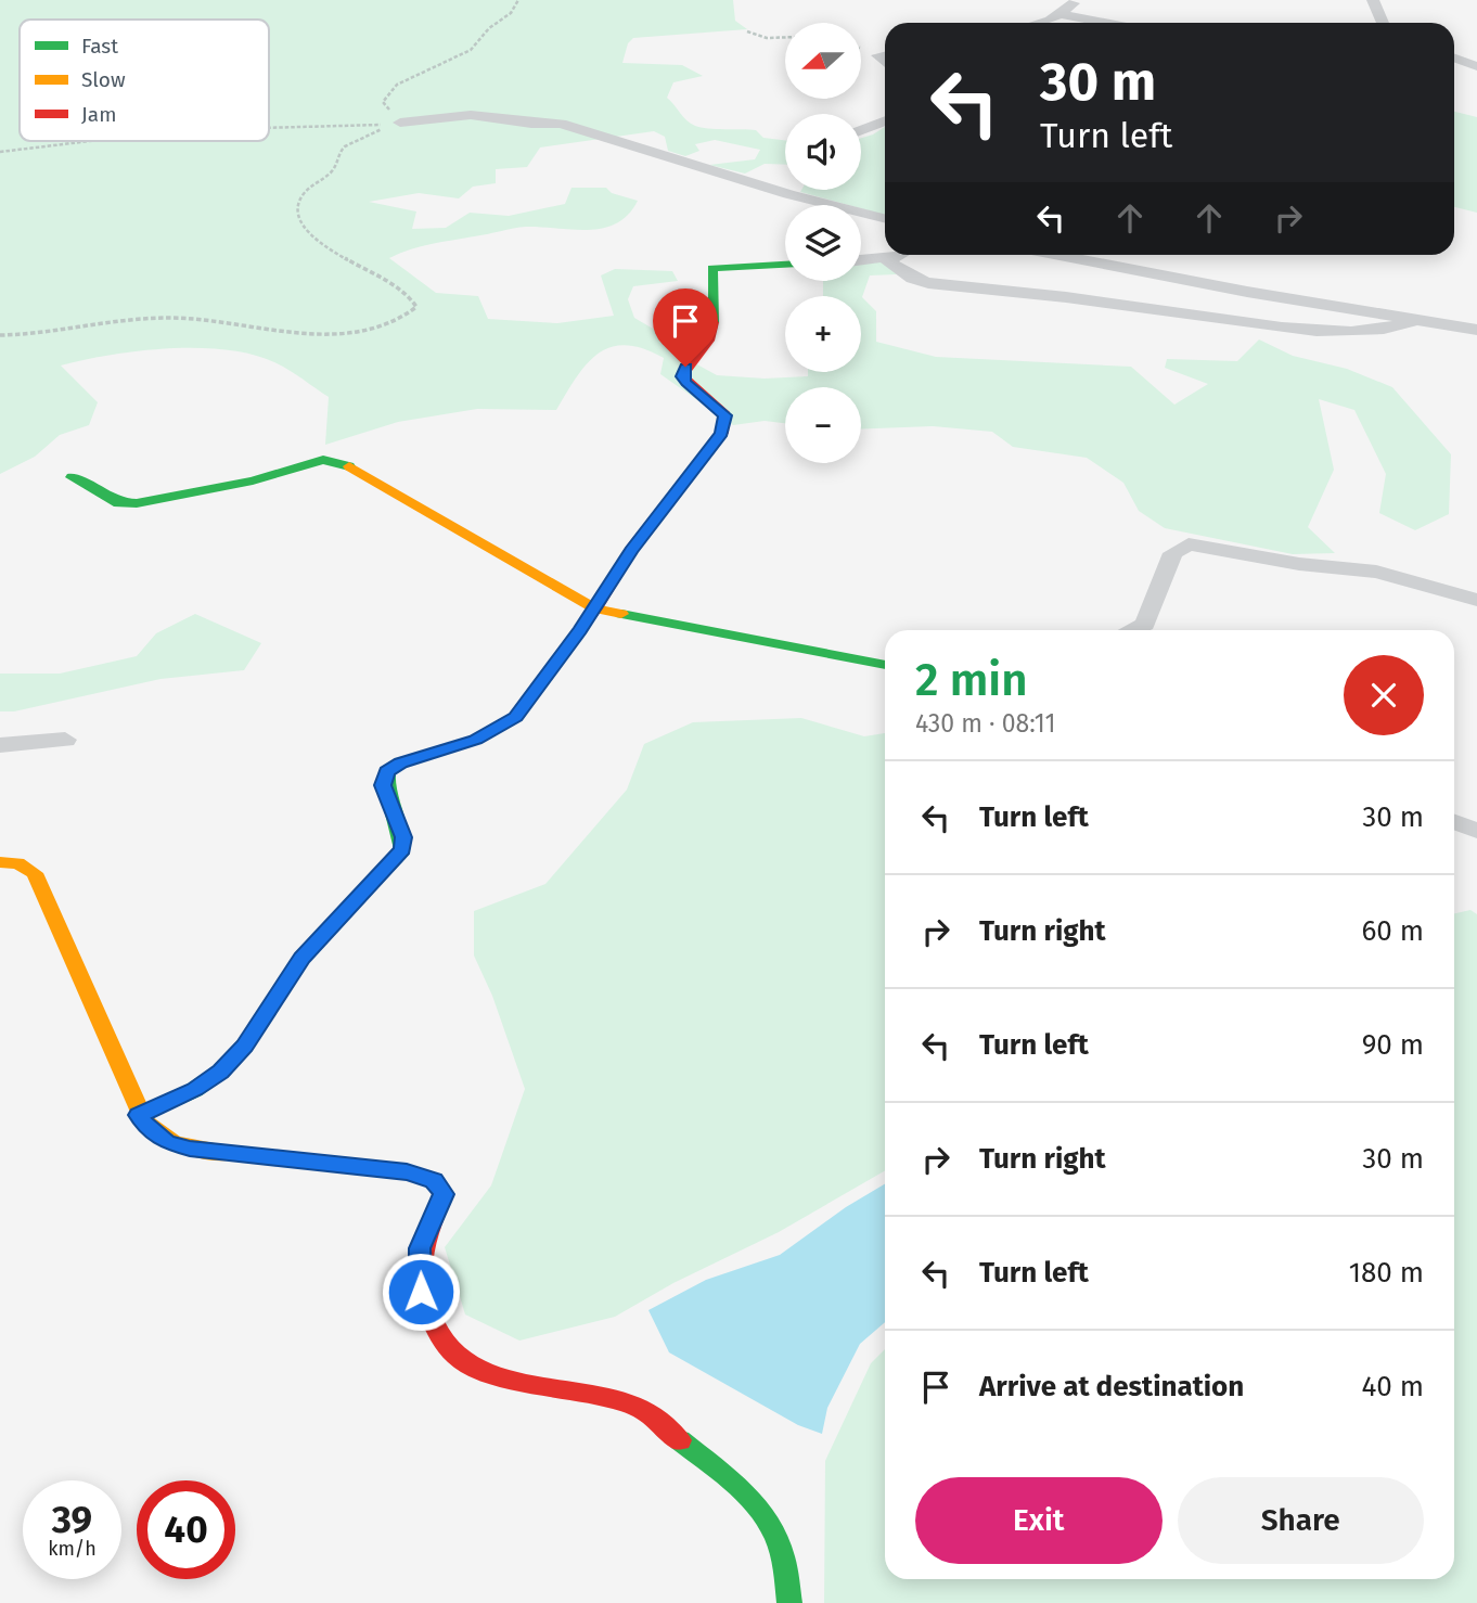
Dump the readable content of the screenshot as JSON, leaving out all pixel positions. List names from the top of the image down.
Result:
{
  "legend": ["Fast", "Slow", "Jam"],
  "north": "left",
  "page": {
    "map_buttons": ["+", "−"],
    "turn": ["30 m", "Turn left"],
    "heading": ["2 min", "430 m · 08:11"],
    "list": [
      {
        "name": "Turn left",
        "value": "30 m"
      },
      {
        "name": "Turn right",
        "value": "60 m"
      },
      {
        "name": "Turn left",
        "value": "90 m"
      },
      {
        "name": "Turn right",
        "value": "30 m"
      },
      {
        "name": "Turn left",
        "value": "180 m"
      },
      {
        "name": "Arrive at destination",
        "value": "40 m"
      }
    ],
    "buttons": ["Exit", "Share"],
    "speed": "39 km/h",
    "limit": "40"
  }
}
